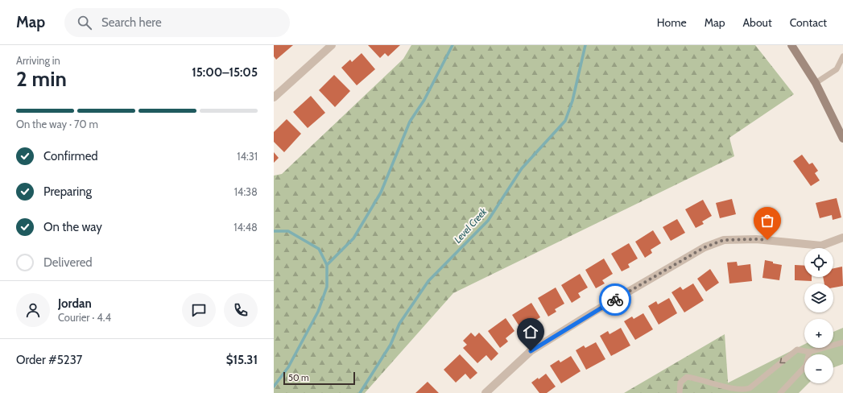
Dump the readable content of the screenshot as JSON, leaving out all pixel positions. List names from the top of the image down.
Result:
{
  "water": ["Level Creek"],
  "scale_bar": "50 m",
  "page": {
    "header": "Map",
    "search": "Search here",
    "nav": [
      "Home",
      "Map",
      "About",
      "Contact"
    ],
    "heading": ["2 min", "Arriving in", "15:00–15:05"],
    "panel": [
      "Jordan",
      "Courier · 4.4",
      "Order #5237",
      "$15.31"
    ],
    "bar": "On the way · 70 m",
    "list": [
      ["Confirmed", "14:31"],
      ["Preparing", "14:38"],
      ["On the way", "14:48"],
      "Delivered"
    ],
    "map_buttons": ["+", "−"],
    "scale": "50 m"
  }
}
